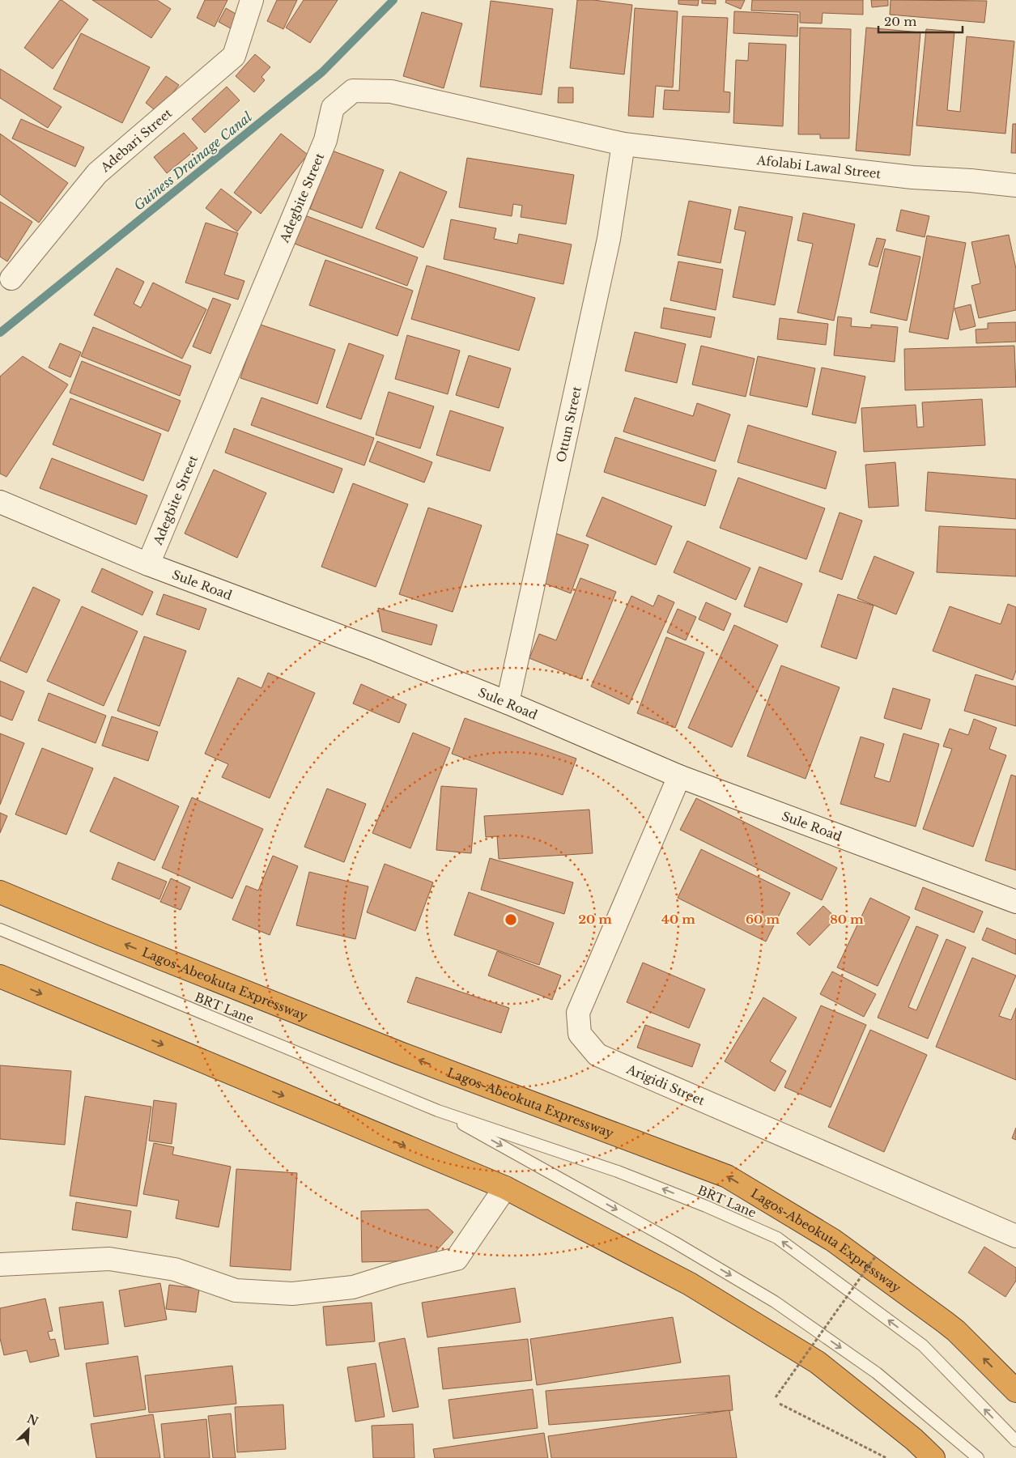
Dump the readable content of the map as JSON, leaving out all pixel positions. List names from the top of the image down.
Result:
{
  "streets": {
    "highway": ["Lagos-Abeokuta Expressway"],
    "street": [
      "Adebari Street",
      "Afolabi Lawal Street",
      "Adegbite Street",
      "Ottun Street",
      "Sule Road",
      "Arigidi Street"
    ],
    "lane": ["BRT Lane"]
  },
  "crossings": [
    ["Afolabi Lawal Street", "Adegbite Street"],
    ["Afolabi Lawal Street", "Ottun Street"],
    ["Adegbite Street", "Ottun Street"],
    ["Adegbite Street", "Sule Road"],
    ["Ottun Street", "Sule Road"],
    ["Sule Road", "Arigidi Street"]
  ],
  "water": ["Guiness Drainage Canal"],
  "scale_bar": "20 m",
  "north": "top right",
  "rings": [
    "20 m",
    "40 m",
    "60 m",
    "80 m"
  ]
}
